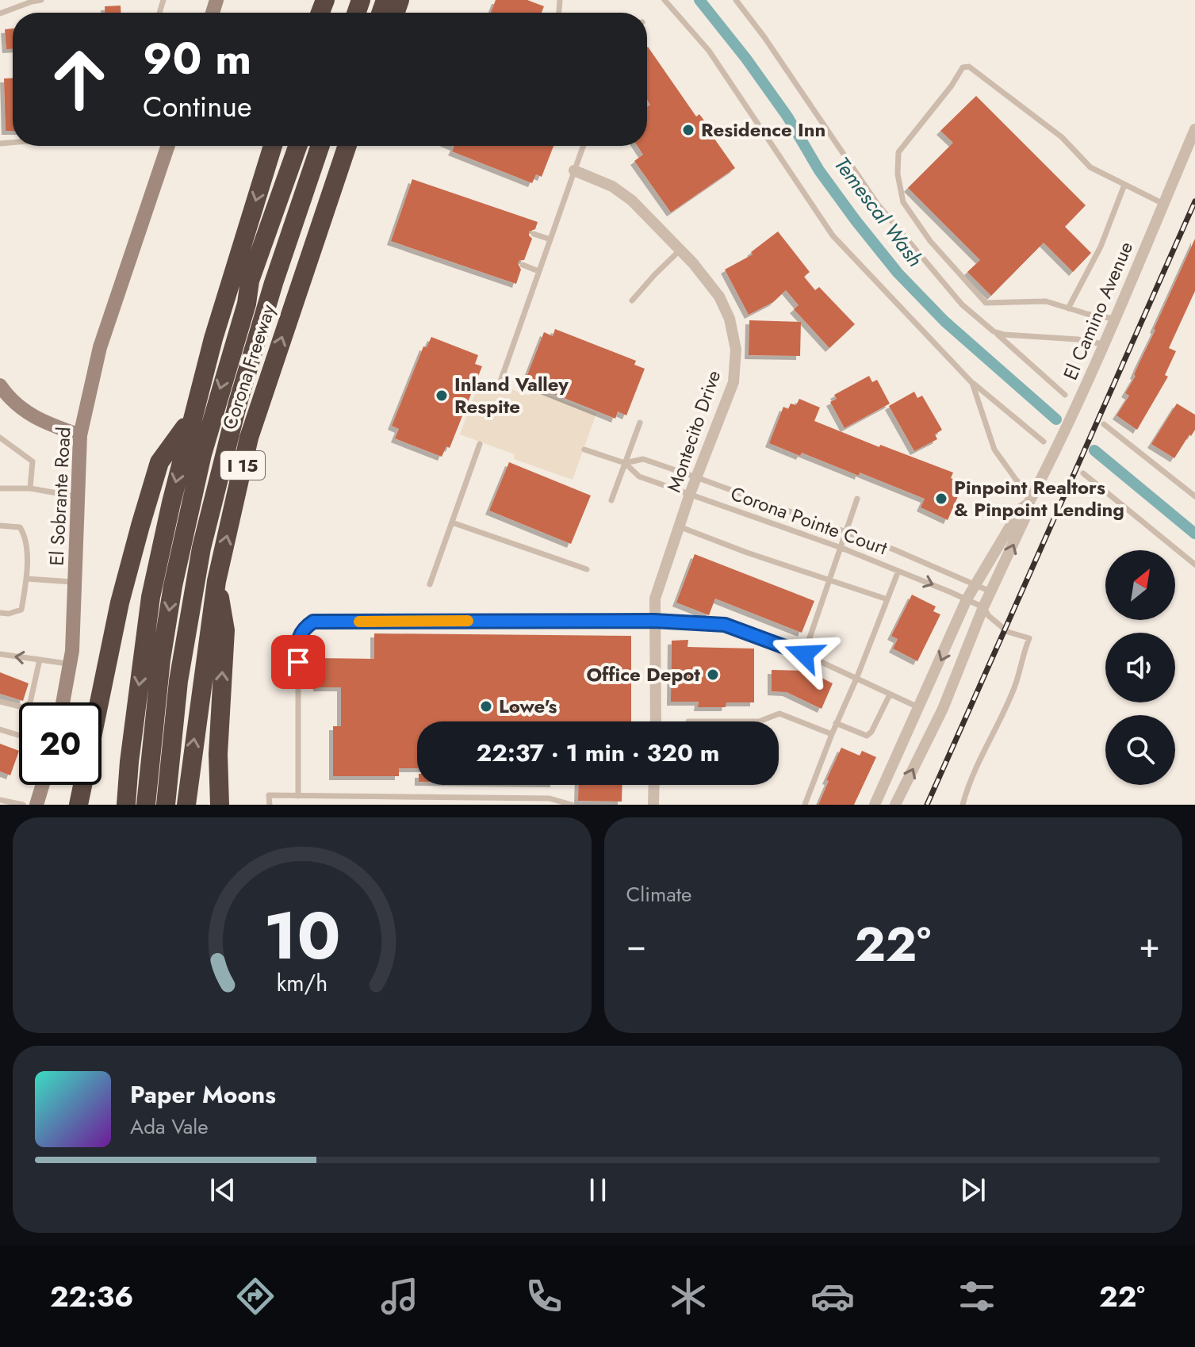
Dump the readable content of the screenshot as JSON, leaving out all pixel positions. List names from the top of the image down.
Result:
{
  "streets": {
    "highway": ["Corona Freeway", "I 15"],
    "street": ["El Camino Avenue", "Montecito Drive", "El Sobrante Road"],
    "lane": ["Corona Pointe Court"]
  },
  "crossings": [
    ["El Camino Avenue", "Corona Pointe Court"],
    ["Montecito Drive", "Corona Pointe Court"]
  ],
  "water": ["Temescal Wash"],
  "places": [
    "Residence Inn",
    "Inland Valley Respite",
    "Pinpoint Realtors & Pinpoint Lending",
    "Office Depot",
    "Lowe's"
  ],
  "north": "top right",
  "page": {
    "turn": ["90 m", "Continue"],
    "limit": "20",
    "trip": "22:37 · 1 min · 320 m",
    "tile": "Climate",
    "heat": ["−", "22°", "+"],
    "song": ["Paper Moons", "Ada Vale"],
    "tabs": ["22:36", "22°"],
    "gauge": ["10", "km/h"]
  }
}
